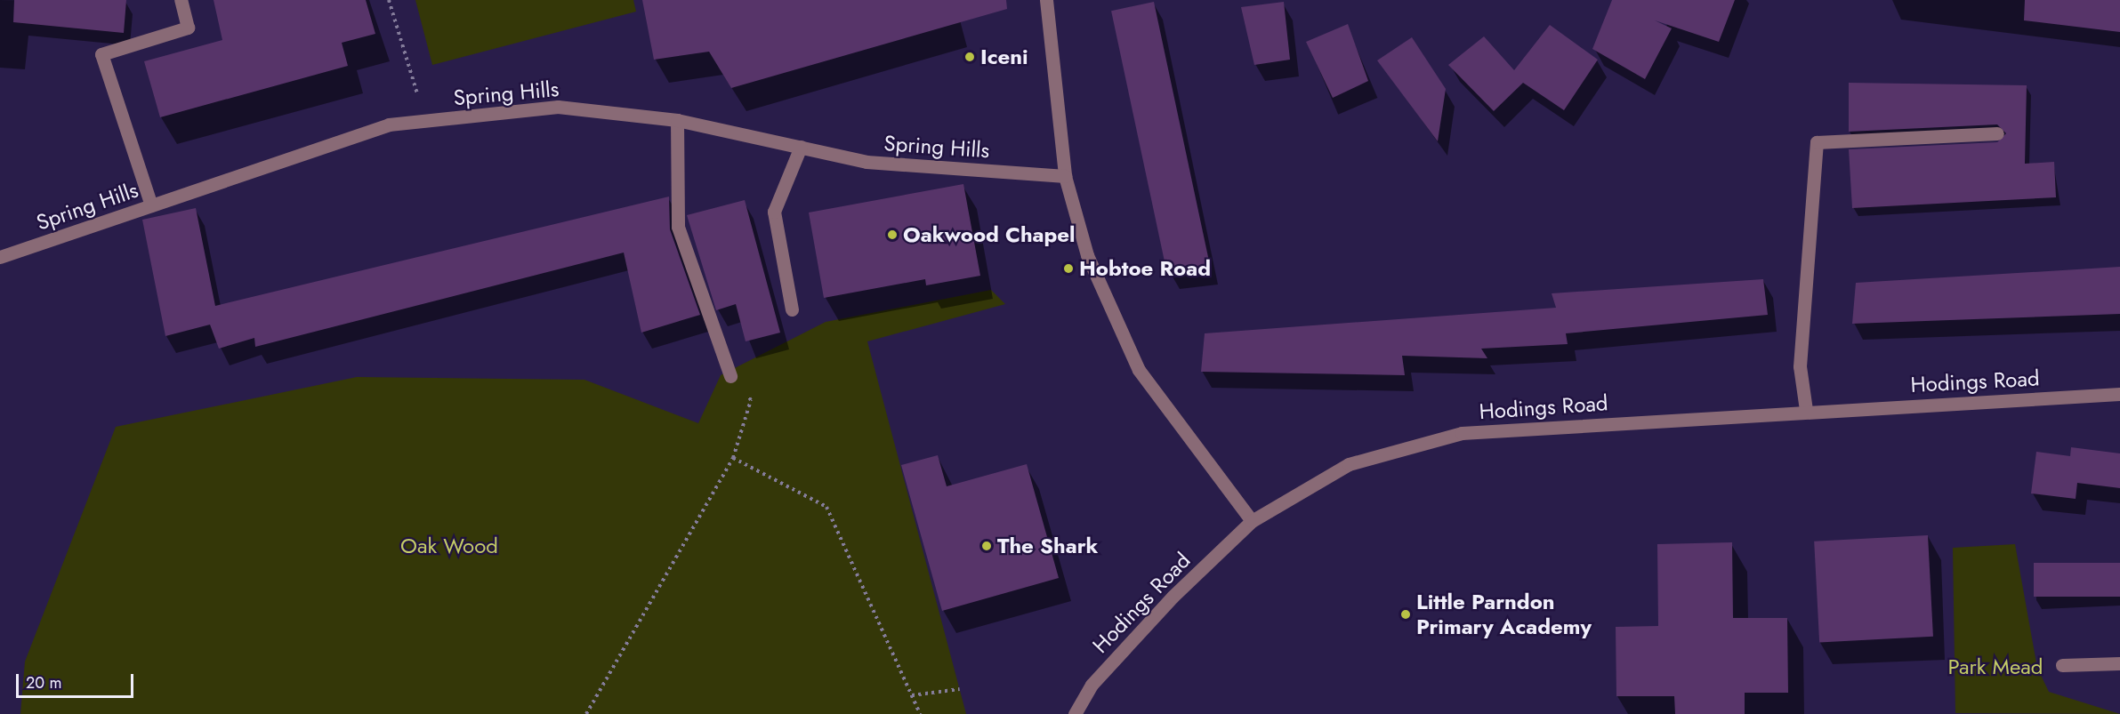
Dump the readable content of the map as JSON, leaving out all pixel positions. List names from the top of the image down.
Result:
{
  "streets": {
    "street": ["Spring Hills", "Hodings Road"]
  },
  "parks": ["Oak Wood", "Park Mead"],
  "places": [
    "Iceni",
    "Oakwood Chapel",
    "Hobtoe Road",
    "The Shark",
    "Little Parndon Primary Academy"
  ],
  "scale_bar": "20 m"
}
